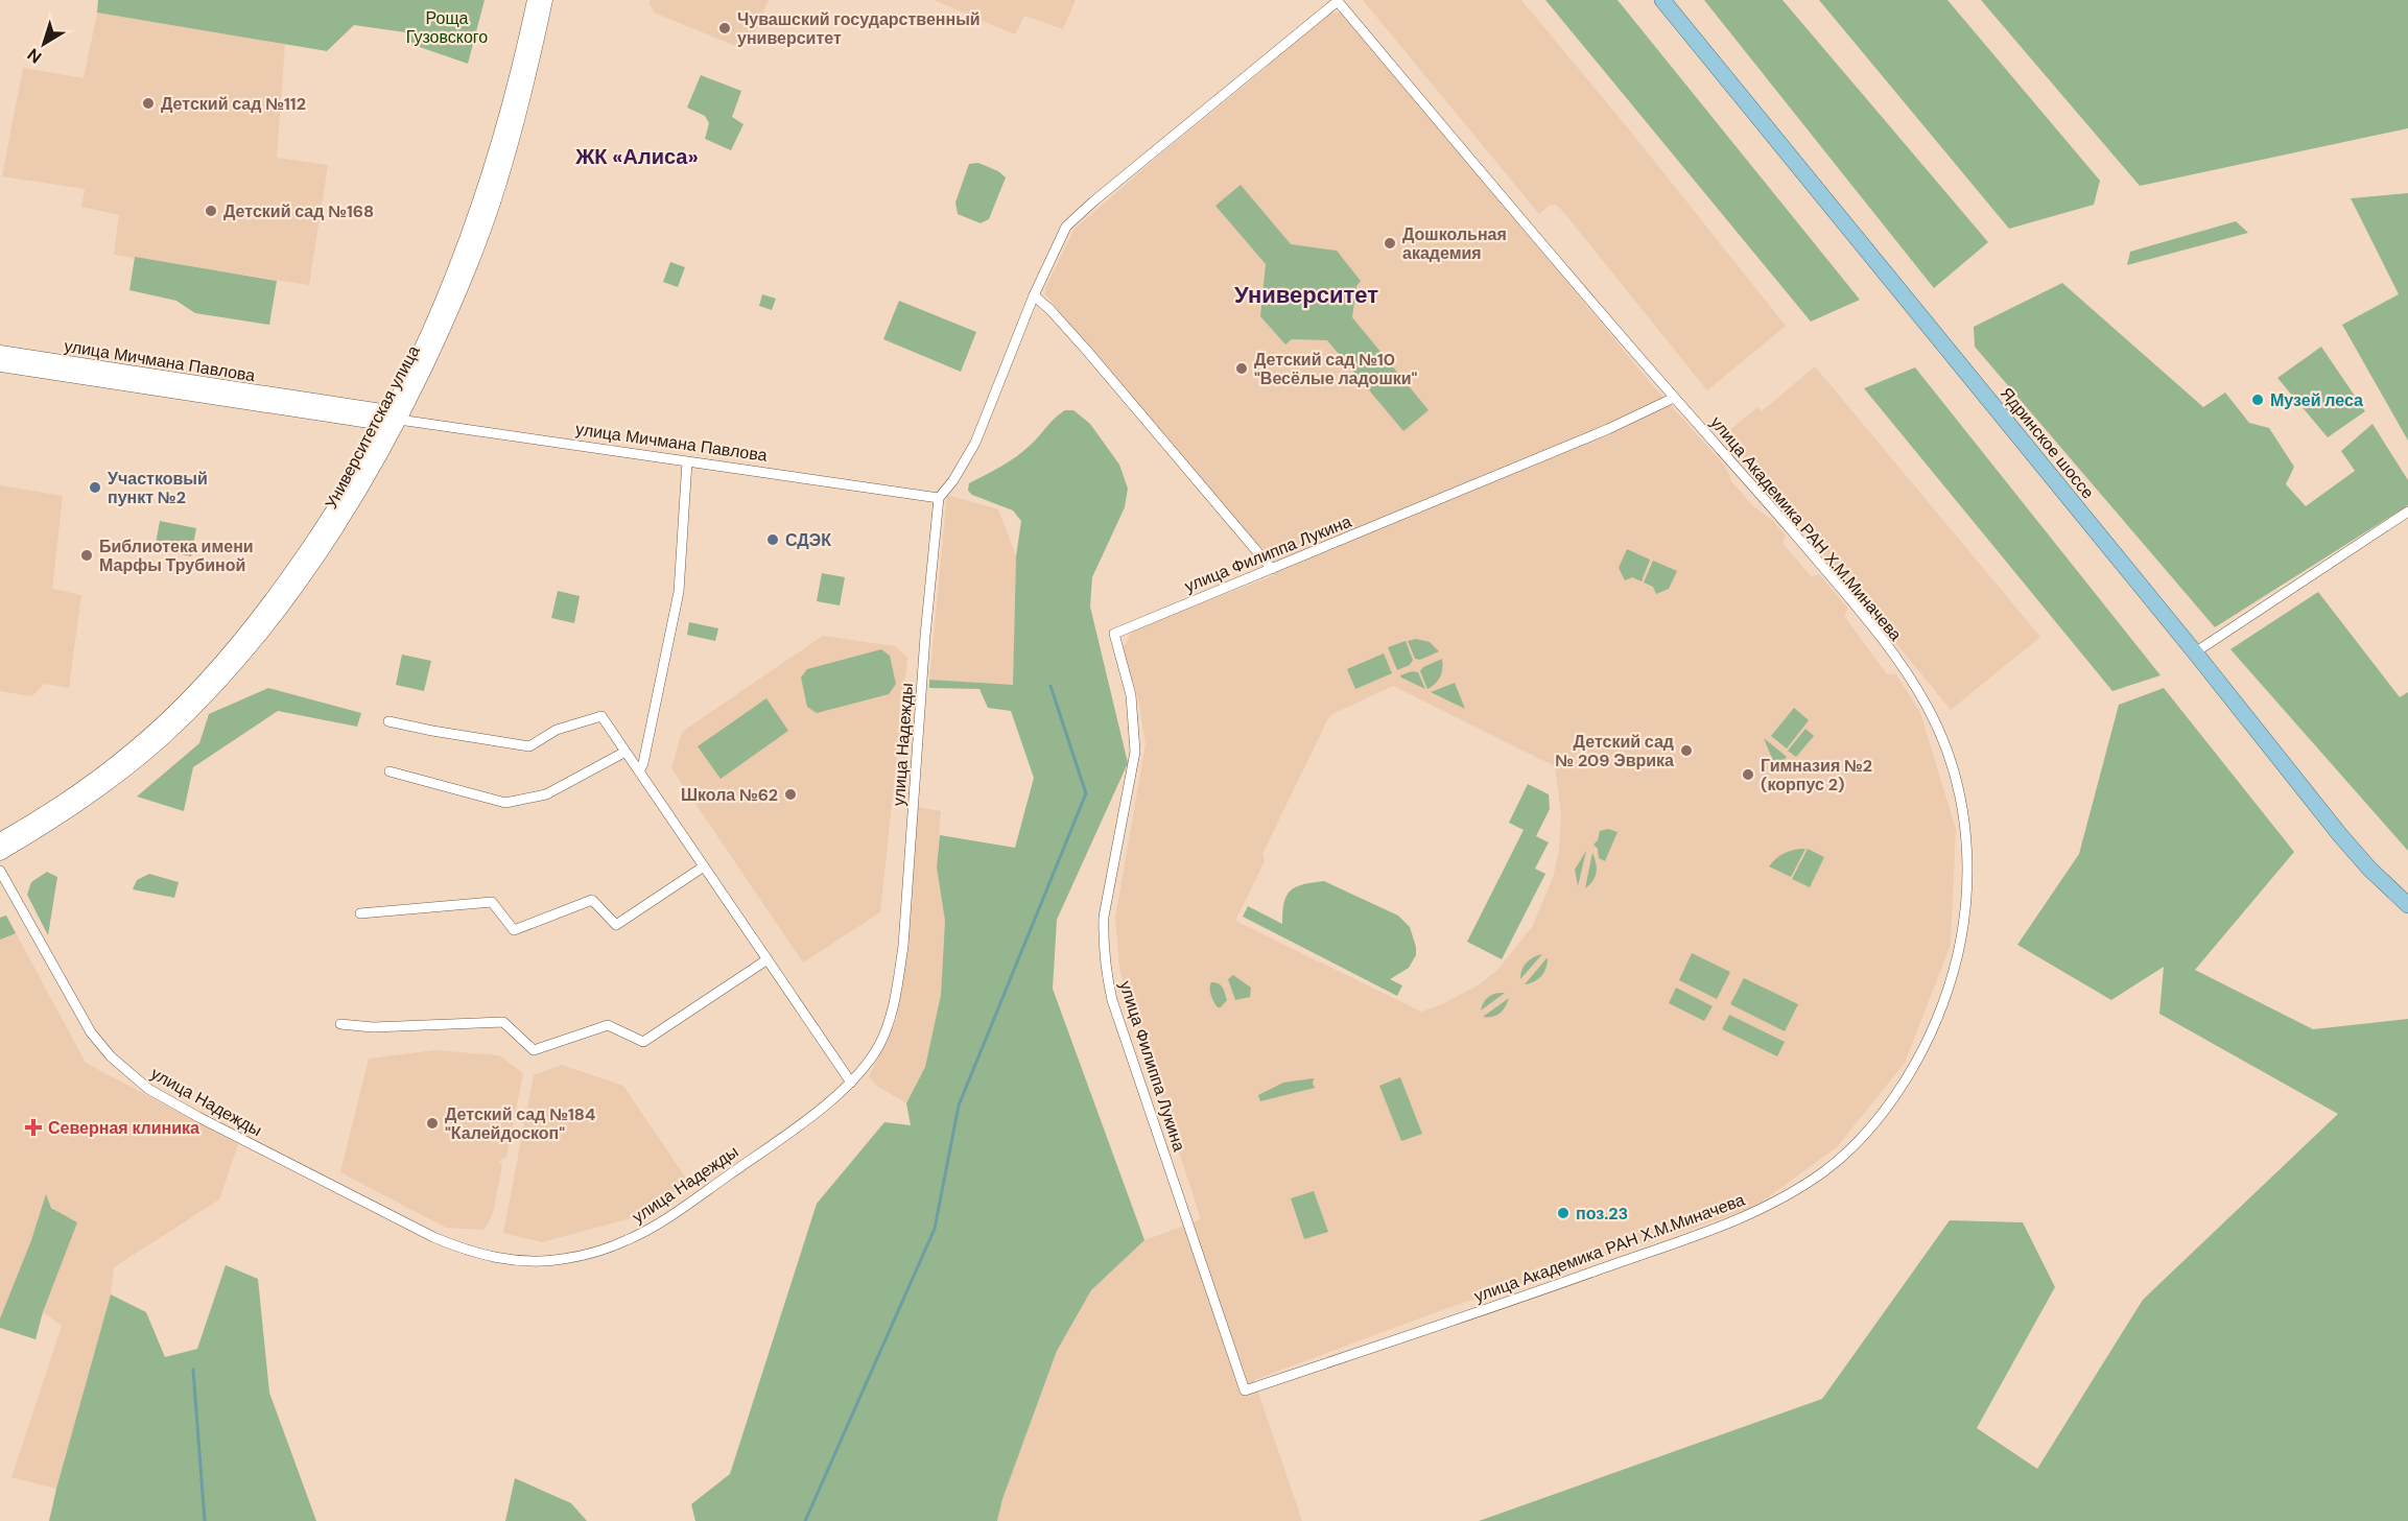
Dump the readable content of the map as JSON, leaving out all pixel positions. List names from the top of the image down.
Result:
{
  "streets": {
    "main road": ["улица Мичмана Павлова", "Университетская улица", "Ядринское шоссе"],
    "street": ["улица Академика РАН Х.М.Миначева", "улица Филиппа Лукина", "улица Надежды"]
  },
  "crossings": [
    ["улица Мичмана Павлова", "Университетская улица"],
    ["улица Мичмана Павлова", "улица Надежды"],
    ["улица Академика РАН Х.М.Миначева", "улица Филиппа Лукина"]
  ],
  "districts": ["ЖК «Алиса»", "Университет"],
  "parks": ["Роща Гузовского"],
  "places": {
    "other": [
      "Чувашский государственный университет",
      "Детский сад №112",
      "Детский сад №168",
      "Дошкольная академия",
      "Детский сад №10 \"Весёлые ладошки\"",
      "Музей леса",
      "Участковый пункт №2",
      "СДЭК",
      "Библиотека имени Марфы Трубиной",
      "Детский сад № 209 Эврика",
      "Гимназия №2 (корпус 2)",
      "Школа №62",
      "Детский сад №184 \"Калейдоскоп\"",
      "поз.23"
    ],
    "health": ["Северная клиника"]
  },
  "north": "bottom left"
}
